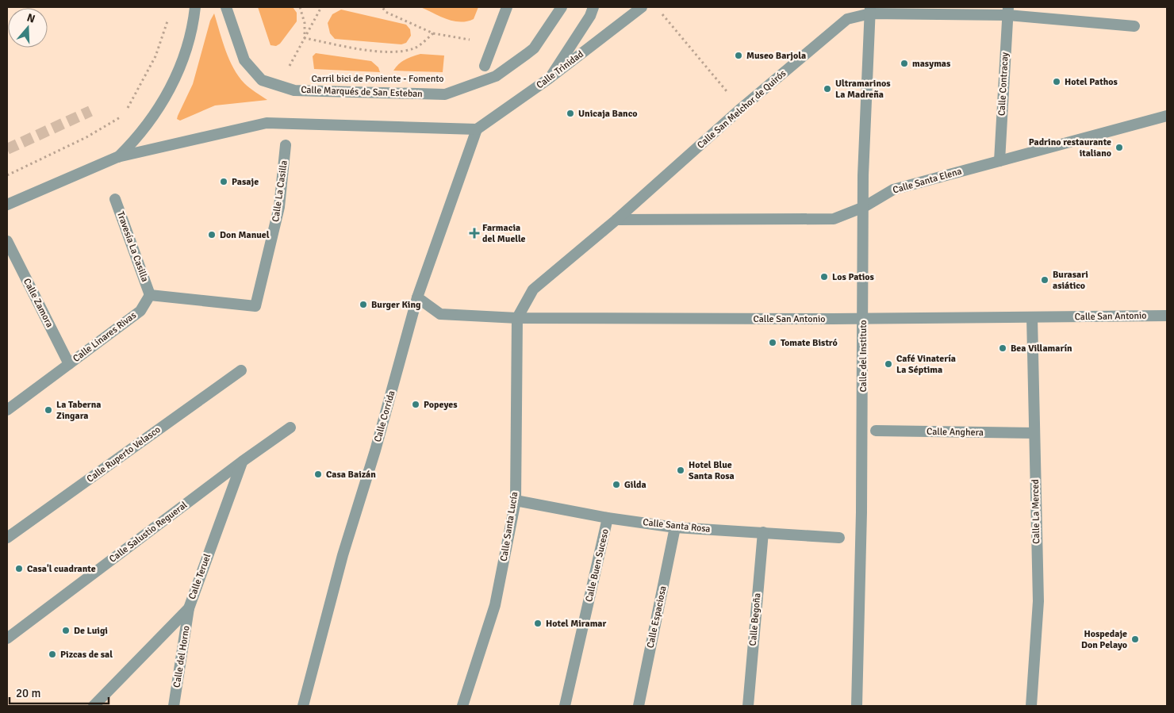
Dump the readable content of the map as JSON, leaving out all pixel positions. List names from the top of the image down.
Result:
{
  "streets": {
    "street": [
      "Calle Trinidad",
      "Calle Contracay",
      "Calle Marqués de San Esteban",
      "Calle San Melchor de Quirós",
      "Calle Santa Elena",
      "Calle La Casilla",
      "Travesía La Casilla",
      "Calle Zamora",
      "Calle San Antonio",
      "Calle Linares Rivas",
      "Calle del Instituto",
      "Calle Corrida",
      "Calle Anghera",
      "Calle Ruperto Velasco",
      "Calle La Merced",
      "Calle Santa Rosa",
      "Calle Santa Lucía",
      "Calle Salustio Regueral",
      "Calle Buen Suceso",
      "Calle Teruel",
      "Calle Espaciosa",
      "Calle Begoña",
      "Calle del Horno"
    ]
  },
  "crossings": [
    ["Calle Trinidad", "Calle Corrida"],
    ["Calle Contracay", "Calle San Melchor de Quirós"],
    ["Calle Contracay", "Calle Santa Elena"],
    ["Calle San Melchor de Quirós", "Calle Santa Elena"],
    ["Calle San Melchor de Quirós", "Calle San Antonio"],
    ["Calle San Melchor de Quirós", "Calle del Instituto"],
    ["Calle San Melchor de Quirós", "Calle Santa Lucía"],
    ["Calle Santa Elena", "Calle del Instituto"],
    ["Calle La Casilla", "Travesía La Casilla"],
    ["Calle La Casilla", "Calle Linares Rivas"],
    ["Travesía La Casilla", "Calle Linares Rivas"],
    ["Calle Zamora", "Calle Linares Rivas"],
    ["Calle San Antonio", "Calle del Instituto"],
    ["Calle San Antonio", "Calle Corrida"],
    ["Calle San Antonio", "Calle La Merced"],
    ["Calle San Antonio", "Calle Santa Lucía"],
    ["Calle Anghera", "Calle La Merced"],
    ["Calle Santa Rosa", "Calle Santa Lucía"],
    ["Calle Santa Rosa", "Calle Buen Suceso"],
    ["Calle Santa Rosa", "Calle Espaciosa"],
    ["Calle Santa Rosa", "Calle Begoña"],
    ["Calle Salustio Regueral", "Calle Teruel"],
    ["Calle Teruel", "Calle del Horno"]
  ],
  "places": {
    "other": [
      "Museo Barjola",
      "masymas",
      "Hotel Pathos",
      "Ultramarinos La Madreña",
      "Unicaja Banco",
      "Padrino restaurante italiano",
      "Pasaje",
      "Don Manuel",
      "Los Patios",
      "Burasari asiático",
      "Burger King",
      "Tomate Bistró",
      "Bea Villamarín",
      "Café Vinatería La Séptima",
      "Popeyes",
      "La Taberna Zingara",
      "Hotel Blue Santa Rosa",
      "Casa Baizán",
      "Gilda",
      "Casa'l cuadrante",
      "Hotel Miramar",
      "De Luigi",
      "Hospedaje Don Pelayo",
      "Pizcas de sal"
    ],
    "health": ["Farmacia del Muelle"]
  },
  "scale_bar": "20 m",
  "north": "top"
}
